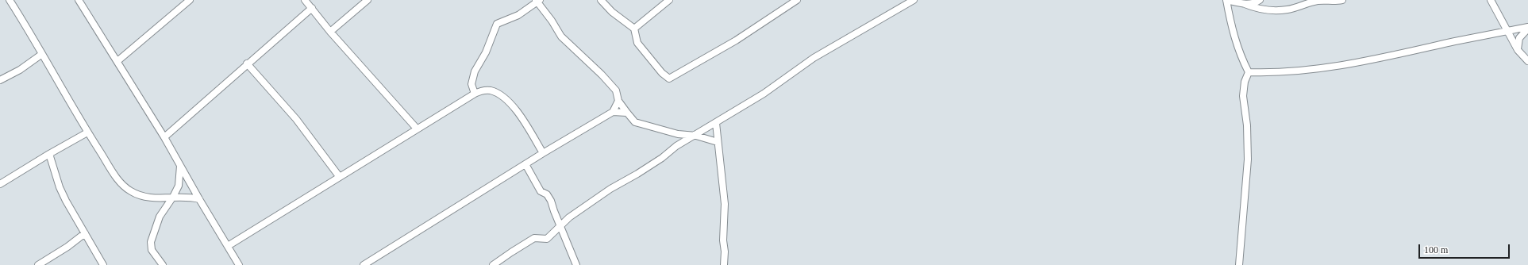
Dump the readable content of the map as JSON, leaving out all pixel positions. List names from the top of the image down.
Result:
{
  "scale_bar": "100 m"
}
